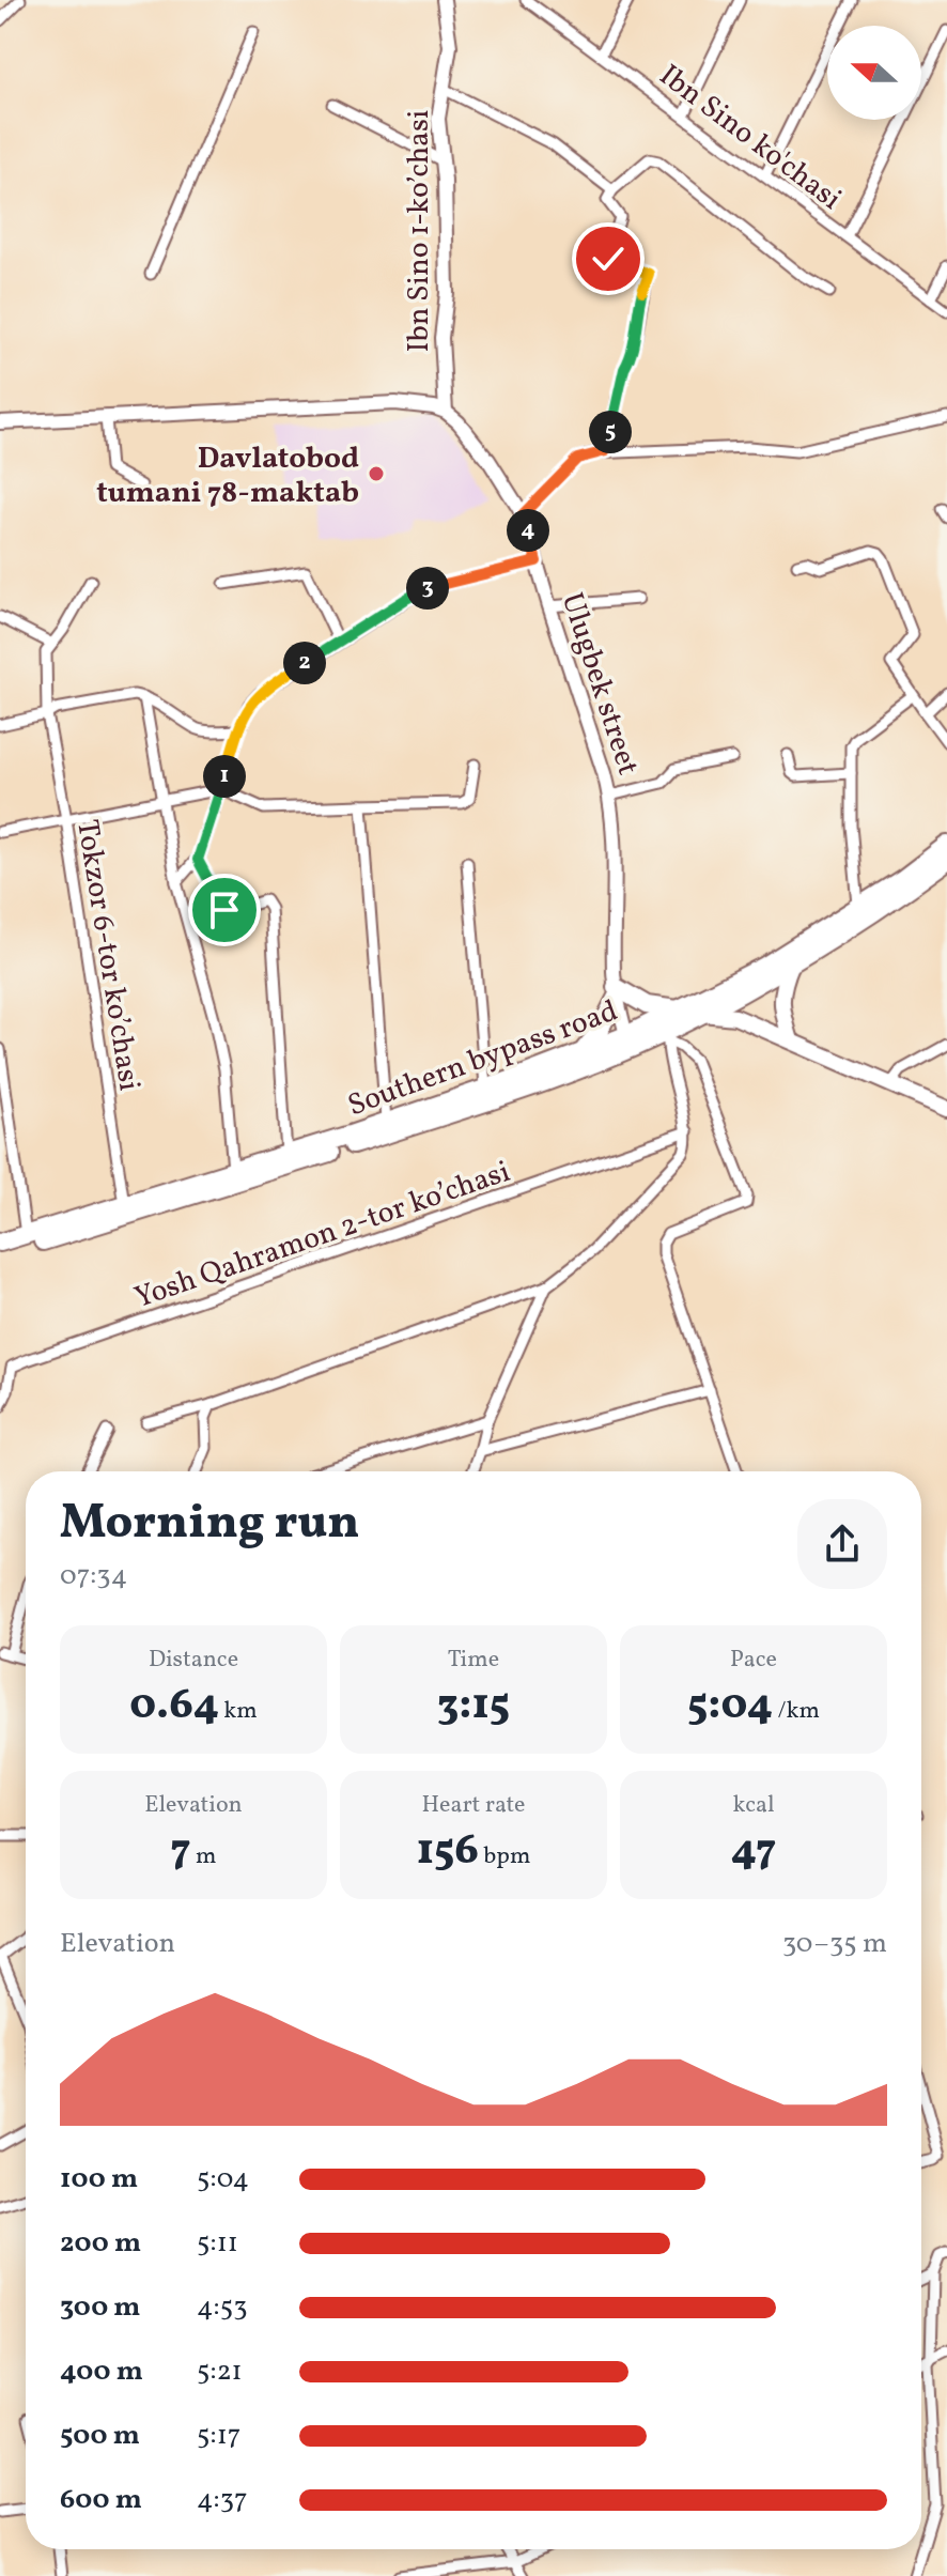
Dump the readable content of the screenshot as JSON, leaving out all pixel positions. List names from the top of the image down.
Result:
{
  "streets": {
    "highway": ["Southern bypass road"],
    "street": [
      "Ibn Sino ko'chasi",
      "Ibn Sino 1-koʼchasi",
      "Ulugbek street",
      "Tokzor 6-tor koʼchasi",
      "Yosh Qahramon 2-tor koʼchasi"
    ]
  },
  "crossings": [
    ["Ibn Sino 1-koʼchasi", "Ulugbek street"],
    ["Ulugbek street", "Southern bypass road"],
    ["Tokzor 6-tor koʼchasi", "Southern bypass road"]
  ],
  "places": ["Davlatobod tumani 78-maktab"],
  "north": "left",
  "page": {
    "pins": [
      "5",
      "4",
      "3",
      "2",
      "1"
    ],
    "heading": ["Morning run", "07:34"],
    "stats": [
      ["Distance", "0.64 km"],
      ["Time", "3:15"],
      ["Pace", "5:04 /km"],
      ["Elevation", "7 m"],
      ["Heart rate", "156 bpm"],
      ["kcal", "47"]
    ],
    "chart": ["Elevation", "30–35 m"],
    "list": [
      {
        "name": "100 m",
        "note": "5:04"
      },
      {
        "name": "200 m",
        "note": "5:11"
      },
      {
        "name": "300 m",
        "note": "4:53"
      },
      {
        "name": "400 m",
        "note": "5:21"
      },
      {
        "name": "500 m",
        "note": "5:17"
      },
      {
        "name": "600 m",
        "note": "4:37"
      }
    ]
  }
}
